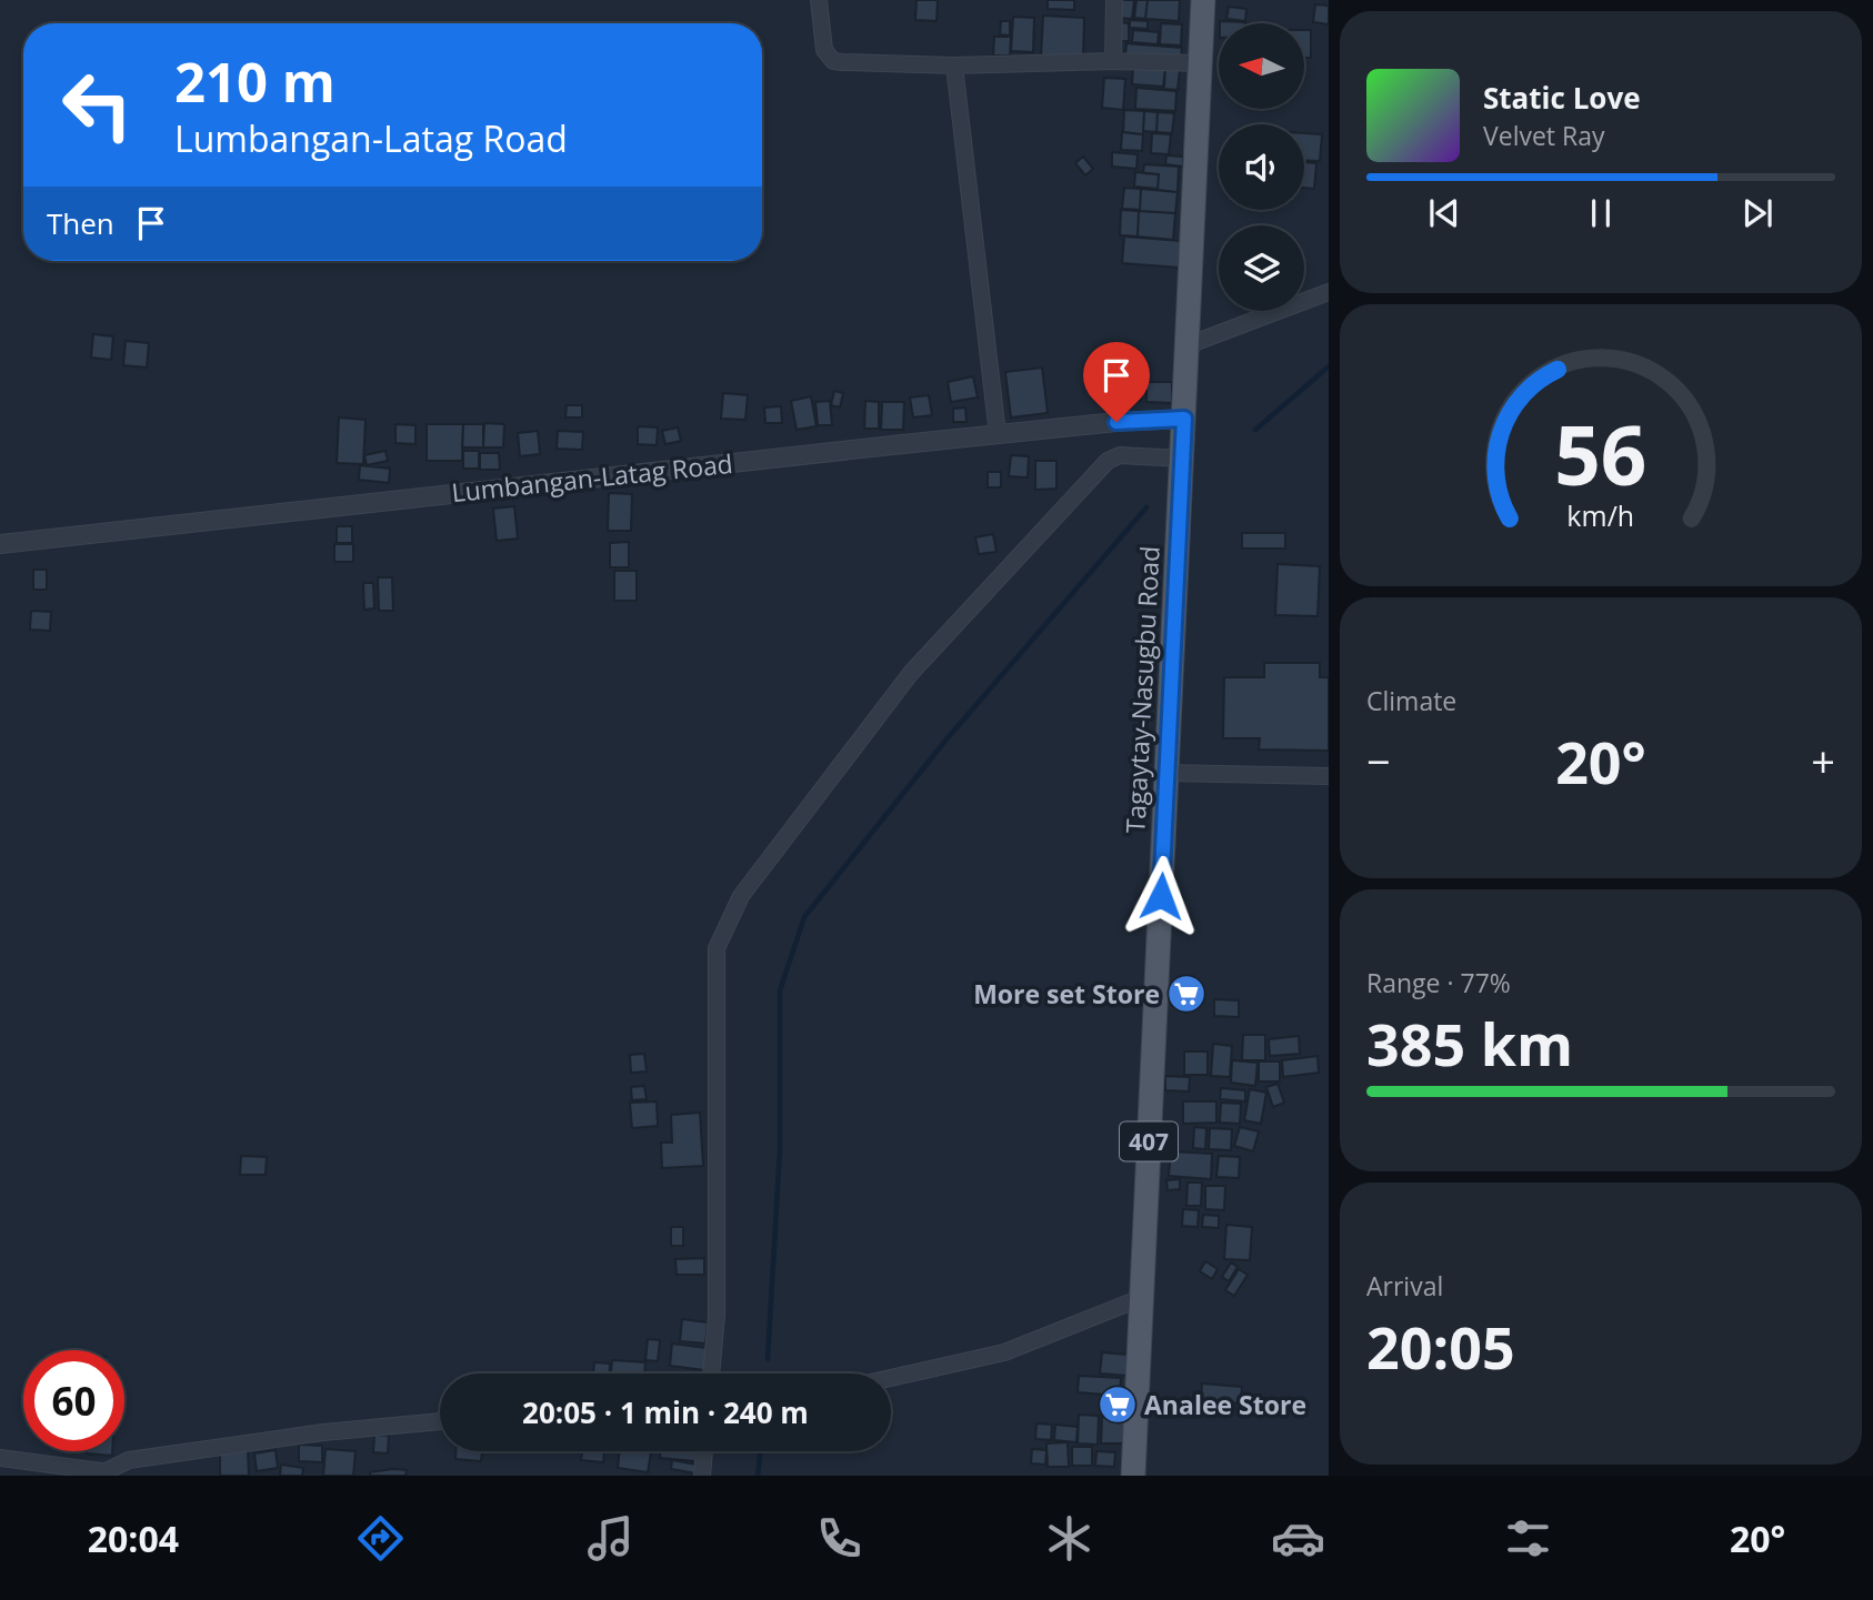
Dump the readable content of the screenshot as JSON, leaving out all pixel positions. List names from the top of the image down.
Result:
{
  "streets": {
    "main road": ["Tagaytay-Nasugbu Road", "407"],
    "street": ["Lumbangan-Latag Road"]
  },
  "crossings": [
    ["Lumbangan-Latag Road", "Tagaytay-Nasugbu Road"]
  ],
  "places": {
    "supermarket": ["More set Store", "Analee Store"]
  },
  "north": "left",
  "page": {
    "turn": ["210 m", "Lumbangan-Latag Road"],
    "song": ["Static Love", "Velvet Ray"],
    "then": "Then",
    "tile": [
      "Climate",
      ["Range · 77%", "385 km"],
      ["Arrival", "20:05"]
    ],
    "heat": ["−", "20°", "+"],
    "limit": "60",
    "trip": "20:05 · 1 min · 240 m",
    "tabs": ["20:04", "20°"],
    "gauge": ["56", "km/h"]
  }
}
